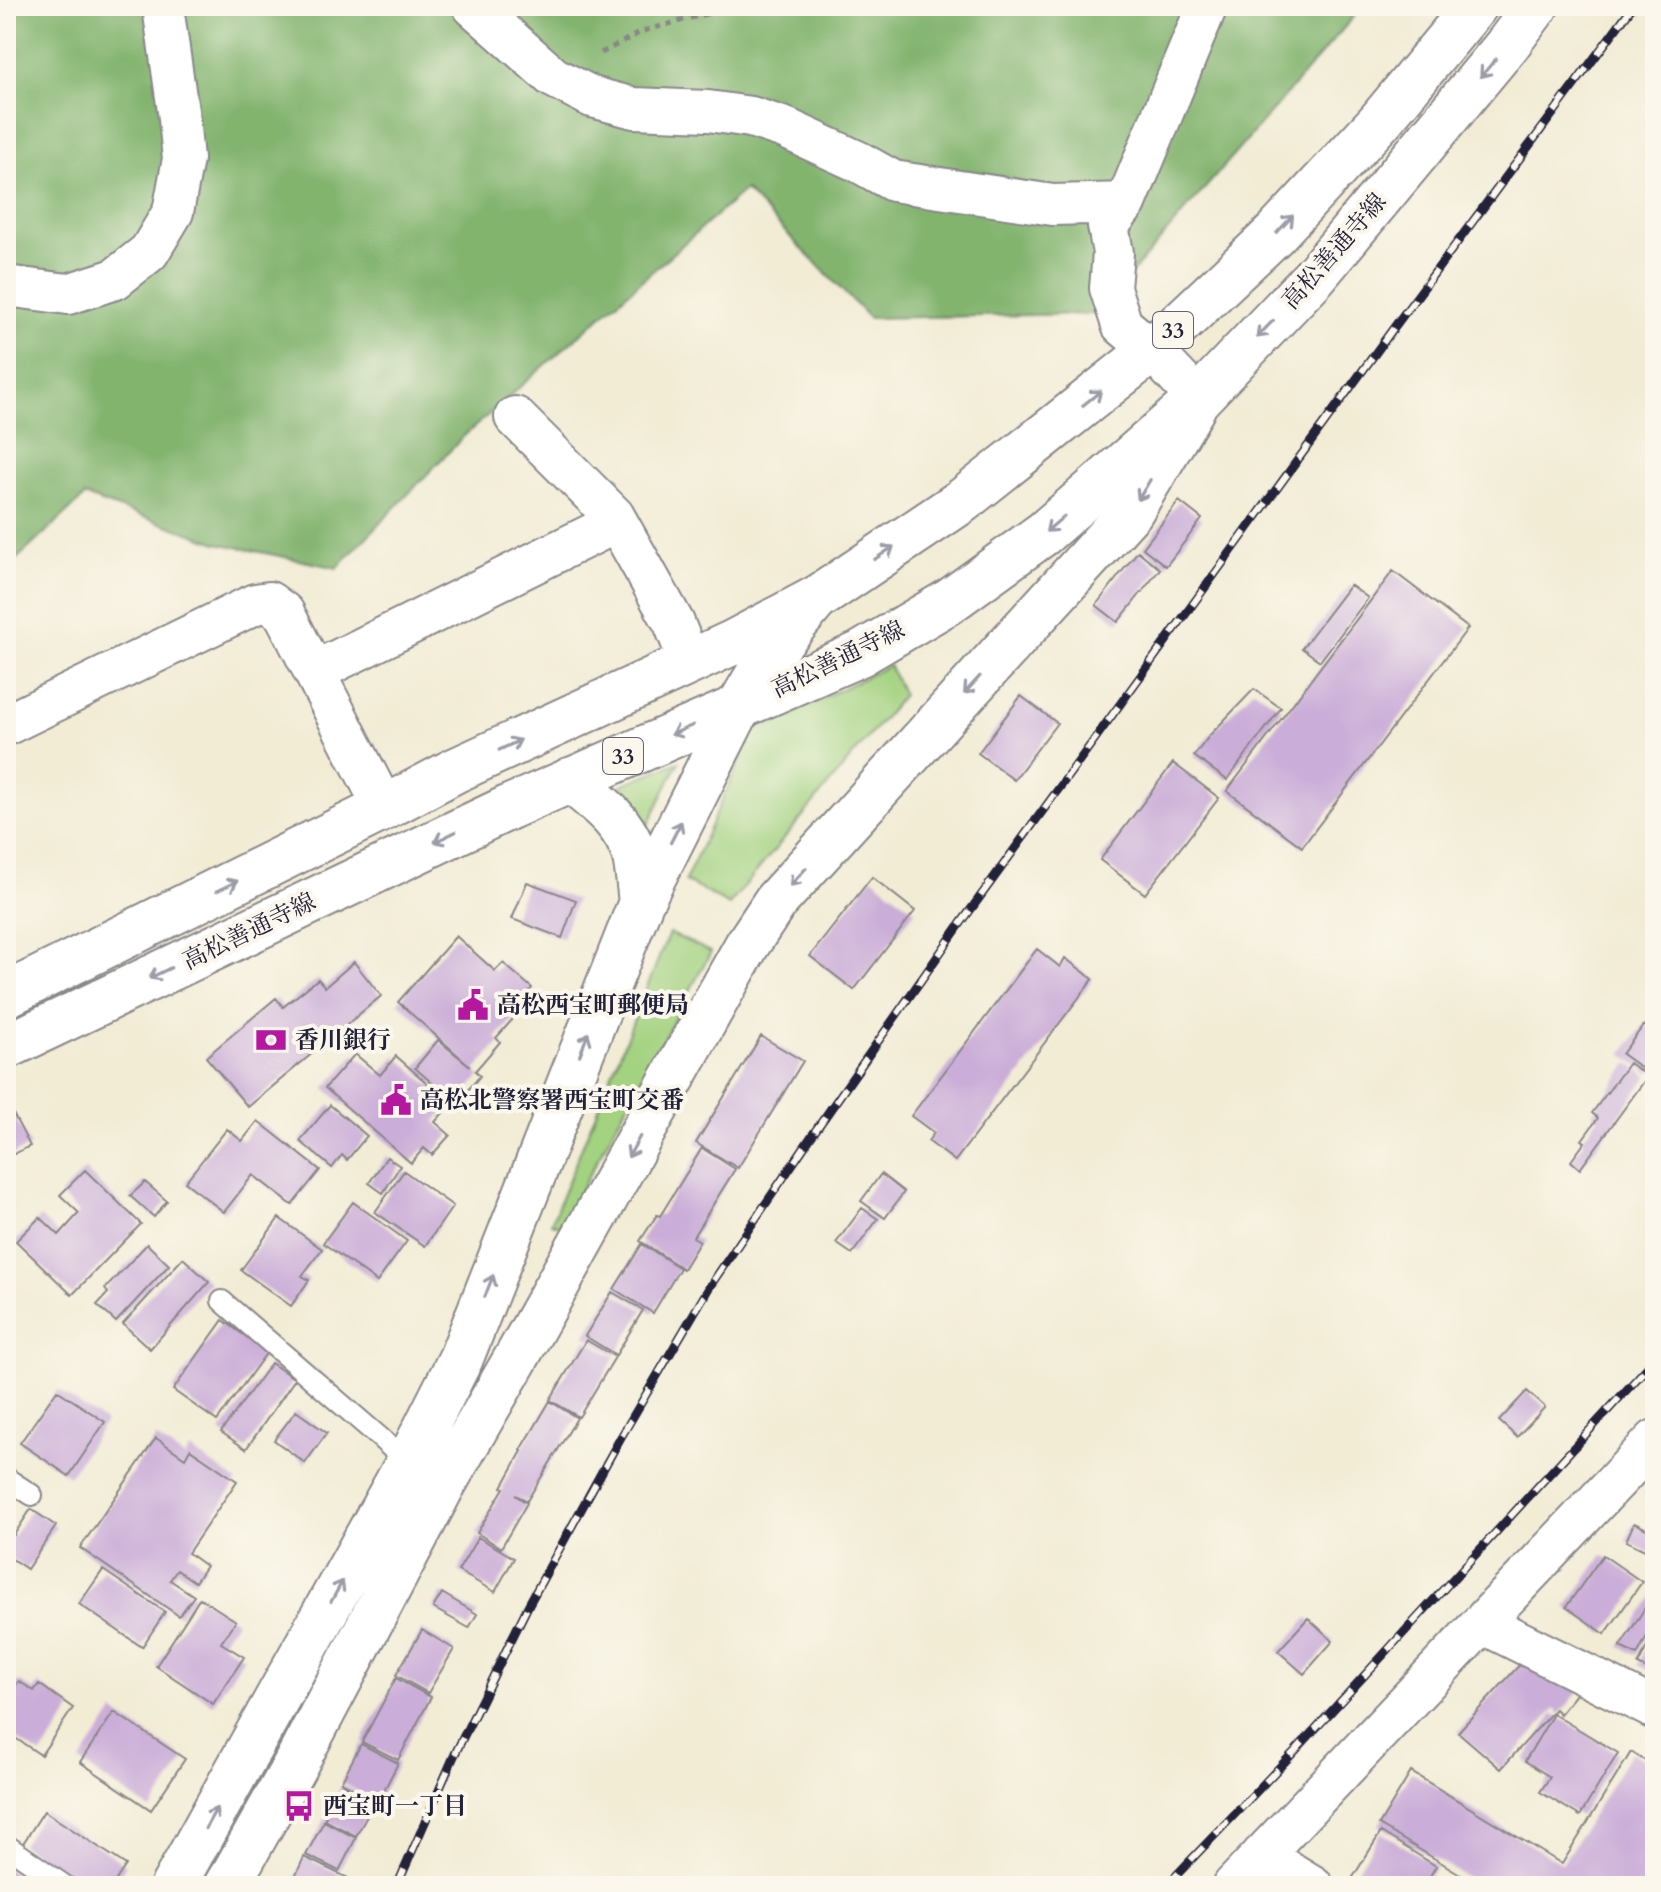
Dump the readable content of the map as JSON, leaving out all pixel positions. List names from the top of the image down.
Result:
{
  "streets": {
    "main road": ["高松善通寺線", "33"]
  },
  "places": {
    "public building": ["高松西宝町郵便局", "高松北警察署西宝町交番"],
    "bank": ["香川銀行"],
    "bus stop": ["西宝町一丁目"]
  }
}
